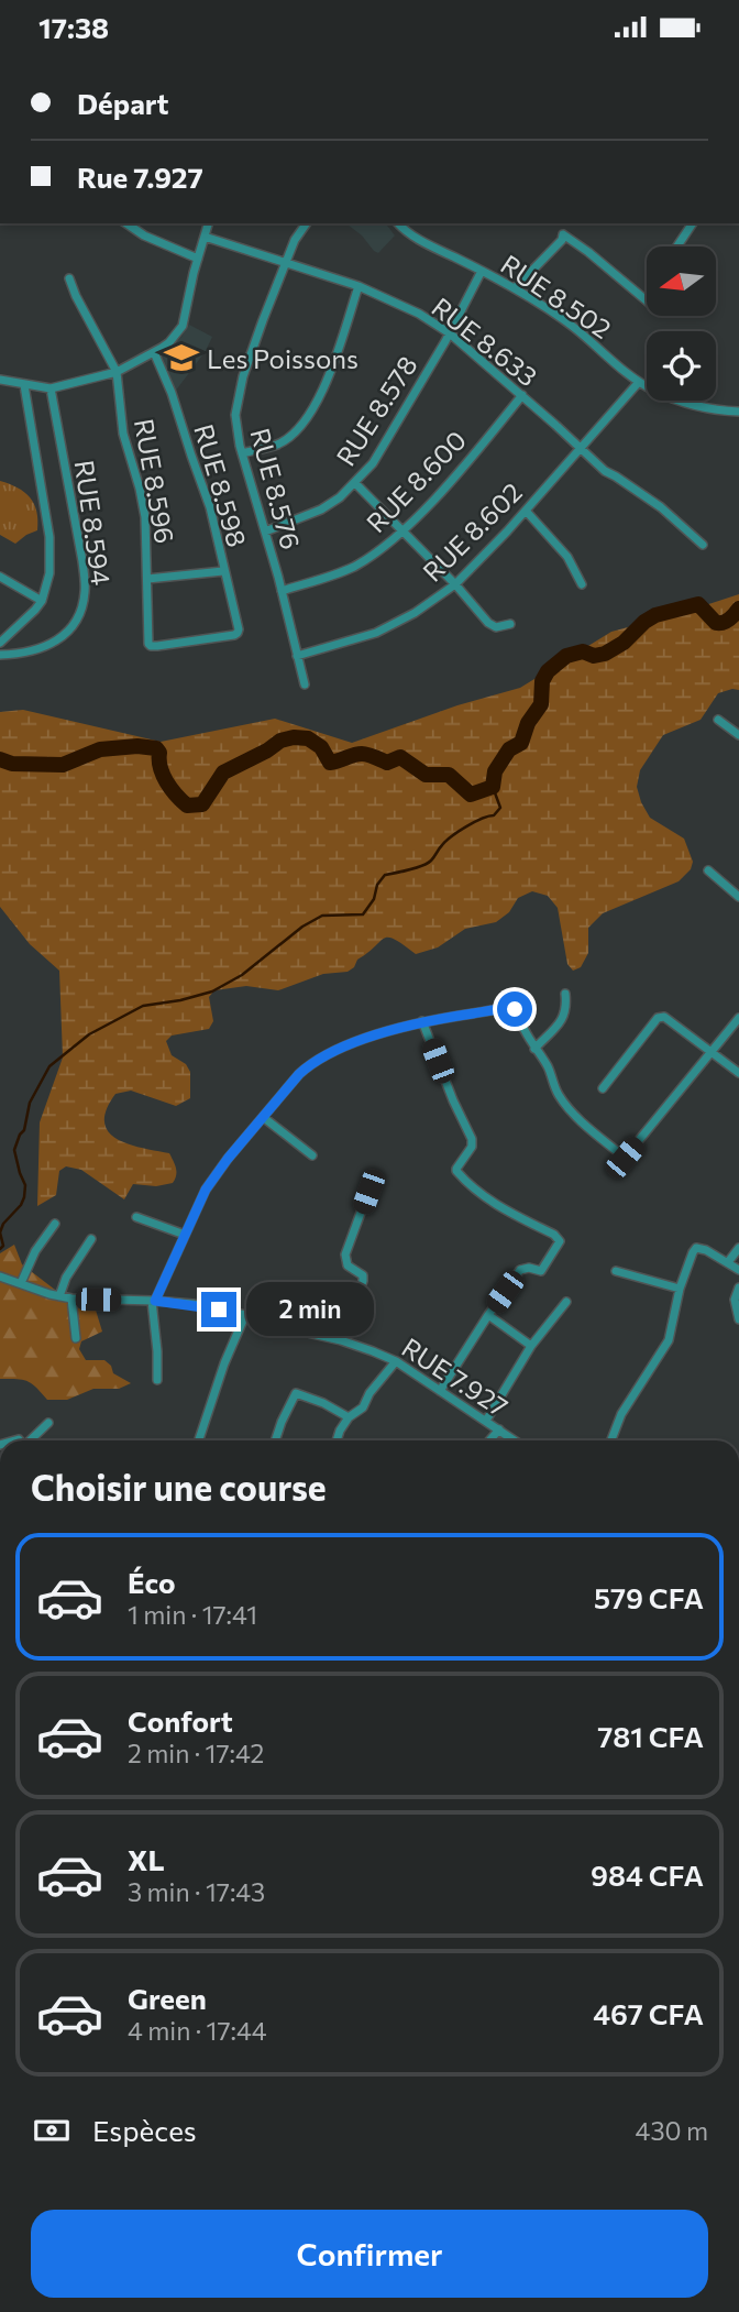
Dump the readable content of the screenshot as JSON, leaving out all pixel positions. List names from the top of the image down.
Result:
{
  "streets": {
    "street": [
      "RUE 8.502",
      "RUE 8.633",
      "RUE 8.578",
      "RUE 8.596",
      "RUE 8.600",
      "RUE 8.598",
      "RUE 8.576",
      "RUE 8.594",
      "RUE 8.602",
      "RUE 7.927"
    ]
  },
  "crossings": [
    ["RUE 8.502", "RUE 8.578"],
    ["RUE 8.502", "RUE 8.602"],
    ["RUE 8.633", "RUE 8.578"],
    ["RUE 8.633", "RUE 8.600"],
    ["RUE 8.633", "RUE 8.576"],
    ["RUE 8.633", "RUE 8.602"],
    ["RUE 8.578", "RUE 8.576"],
    ["RUE 8.596", "RUE 8.598"],
    ["RUE 8.600", "RUE 8.576"],
    ["RUE 8.576", "RUE 8.602"]
  ],
  "places": {
    "school or university": ["Les Poissons"]
  },
  "north": "left",
  "page": {
    "status": "17:38",
    "banner": ["Départ", "Rue 7.927"],
    "bubble": "2 min",
    "heading": "Choisir une course",
    "list": [
      {
        "name": "Éco",
        "note": "1 min · 17:41",
        "value": "579 CFA"
      },
      {
        "name": "Confort",
        "note": "2 min · 17:42",
        "value": "781 CFA"
      },
      {
        "name": "XL",
        "note": "3 min · 17:43",
        "value": "984 CFA"
      },
      {
        "name": "Green",
        "note": "4 min · 17:44",
        "value": "467 CFA"
      }
    ],
    "pay": ["Espèces", "430 m"],
    "buttons": "Confirmer"
  }
}
